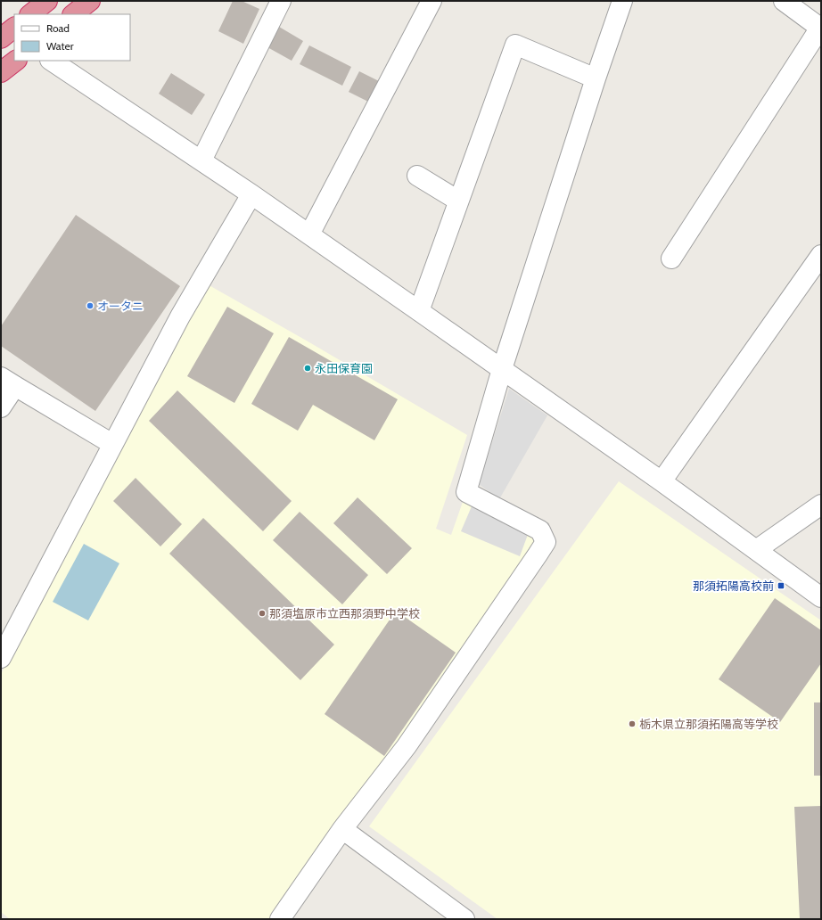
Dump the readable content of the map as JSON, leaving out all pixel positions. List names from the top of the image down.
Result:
{
  "places": {
    "other": [
      "オータニ",
      "永田保育園",
      "那須塩原市立西那須野中学校",
      "栃木県立那須拓陽高等学校"
    ],
    "transit": ["那須拓陽高校前"]
  },
  "legend": ["Road", "Water"]
}
